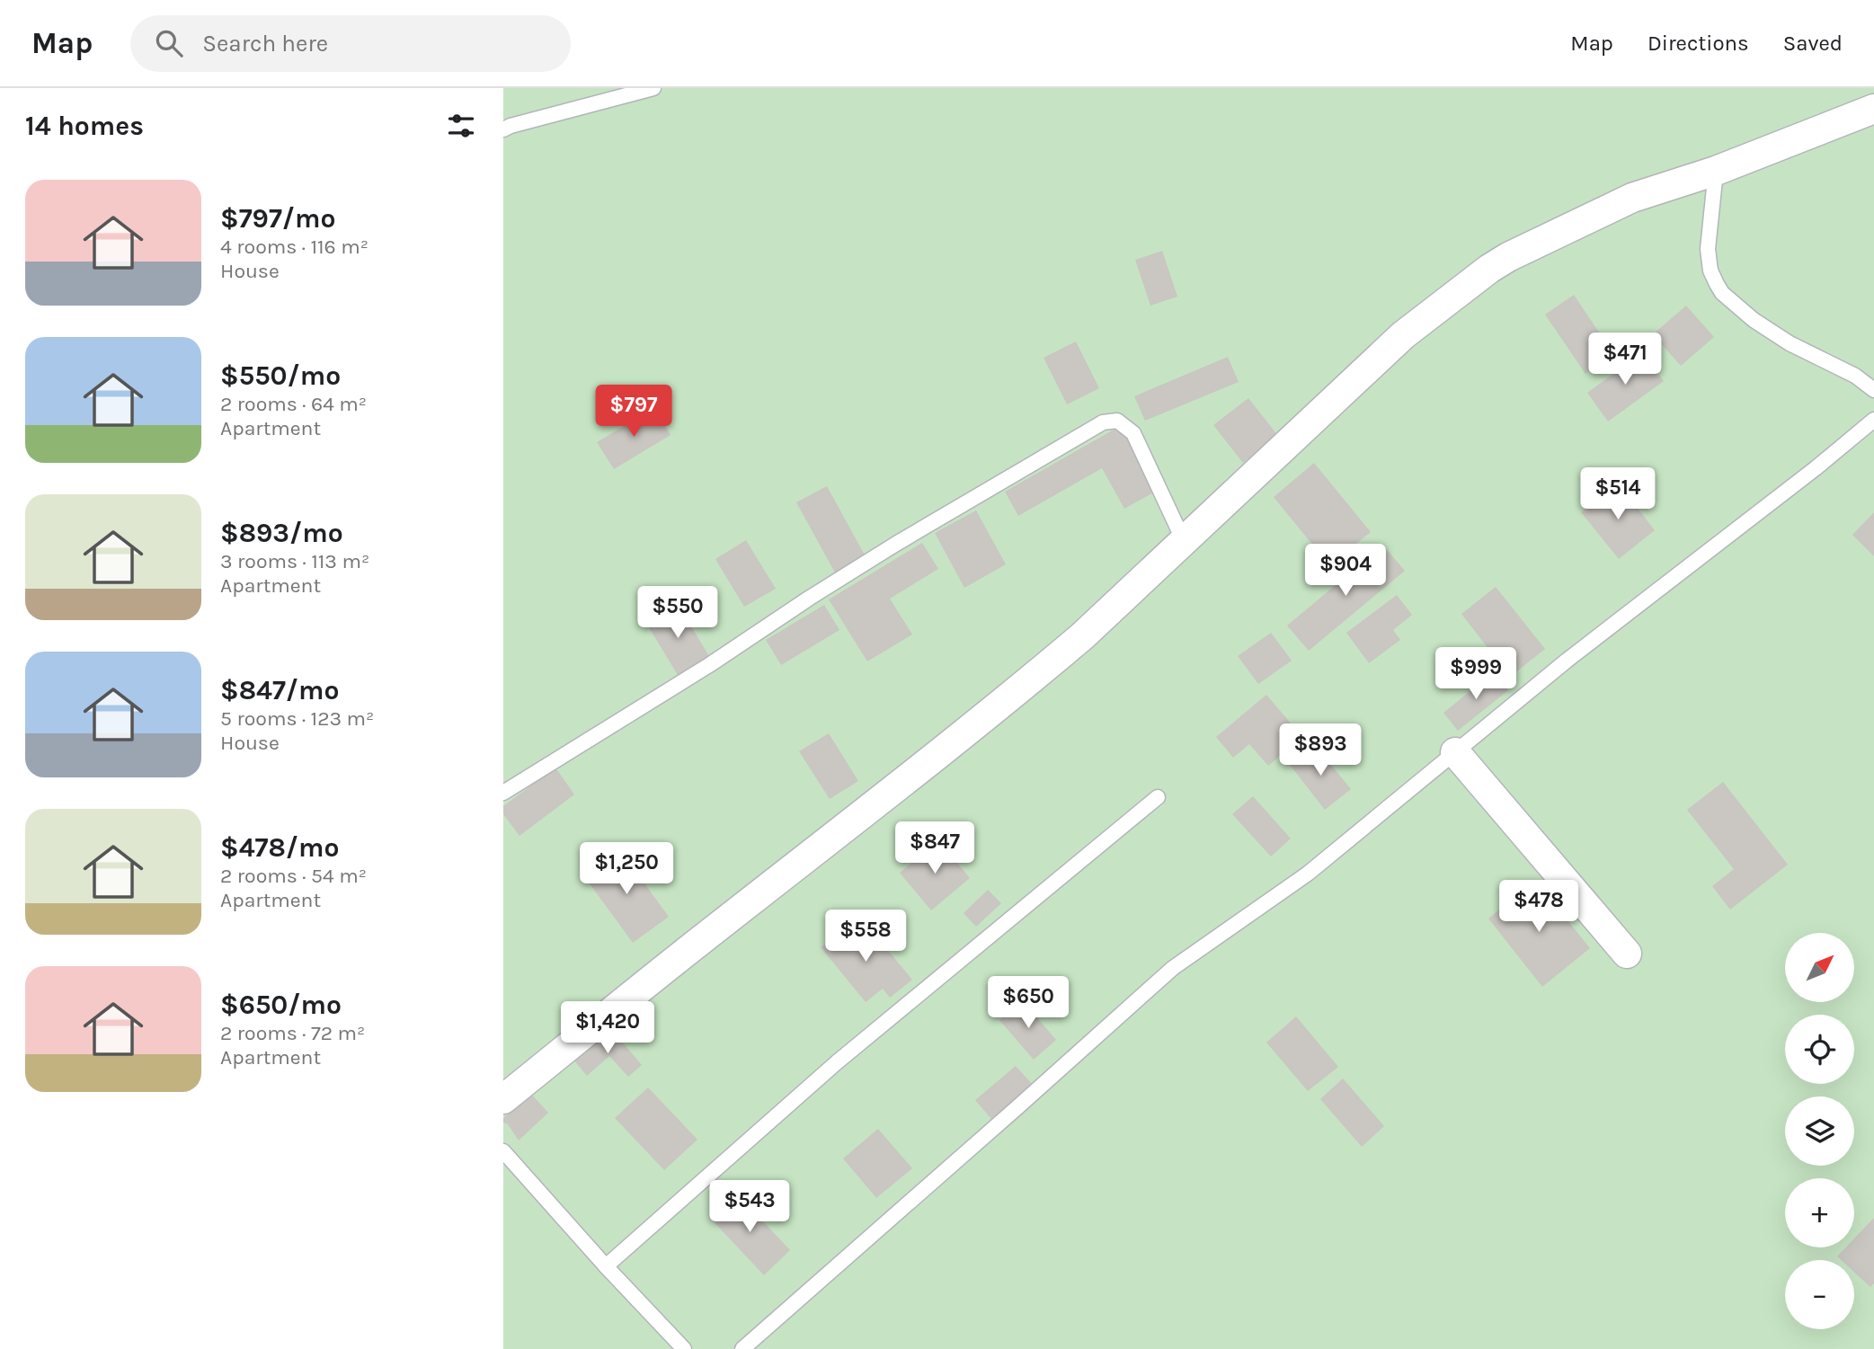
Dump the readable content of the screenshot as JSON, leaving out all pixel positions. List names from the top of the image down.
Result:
{
  "north": "top right",
  "page": {
    "header": "Map",
    "search": "Search here",
    "nav": ["Map", "Directions", "Saved"],
    "heading": "14 homes",
    "list": [
      {
        "name": "$797/mo",
        "note": "4 rooms · 116 m² · House"
      },
      {
        "name": "$550/mo",
        "note": "2 rooms · 64 m² · Apartment"
      },
      {
        "name": "$893/mo",
        "note": "3 rooms · 113 m² · Apartment"
      },
      {
        "name": "$847/mo",
        "note": "5 rooms · 123 m² · House"
      },
      {
        "name": "$478/mo",
        "note": "2 rooms · 54 m² · Apartment"
      },
      {
        "name": "$650/mo",
        "note": "2 rooms · 72 m² · Apartment"
      }
    ],
    "price": [
      "$471",
      "$797",
      "$514",
      "$904",
      "$550",
      "$999",
      "$893",
      "$847",
      "$1,250",
      "$478",
      "$558",
      "$650",
      "$1,420",
      "$543"
    ],
    "map_buttons": ["+", "−"]
  }
}
